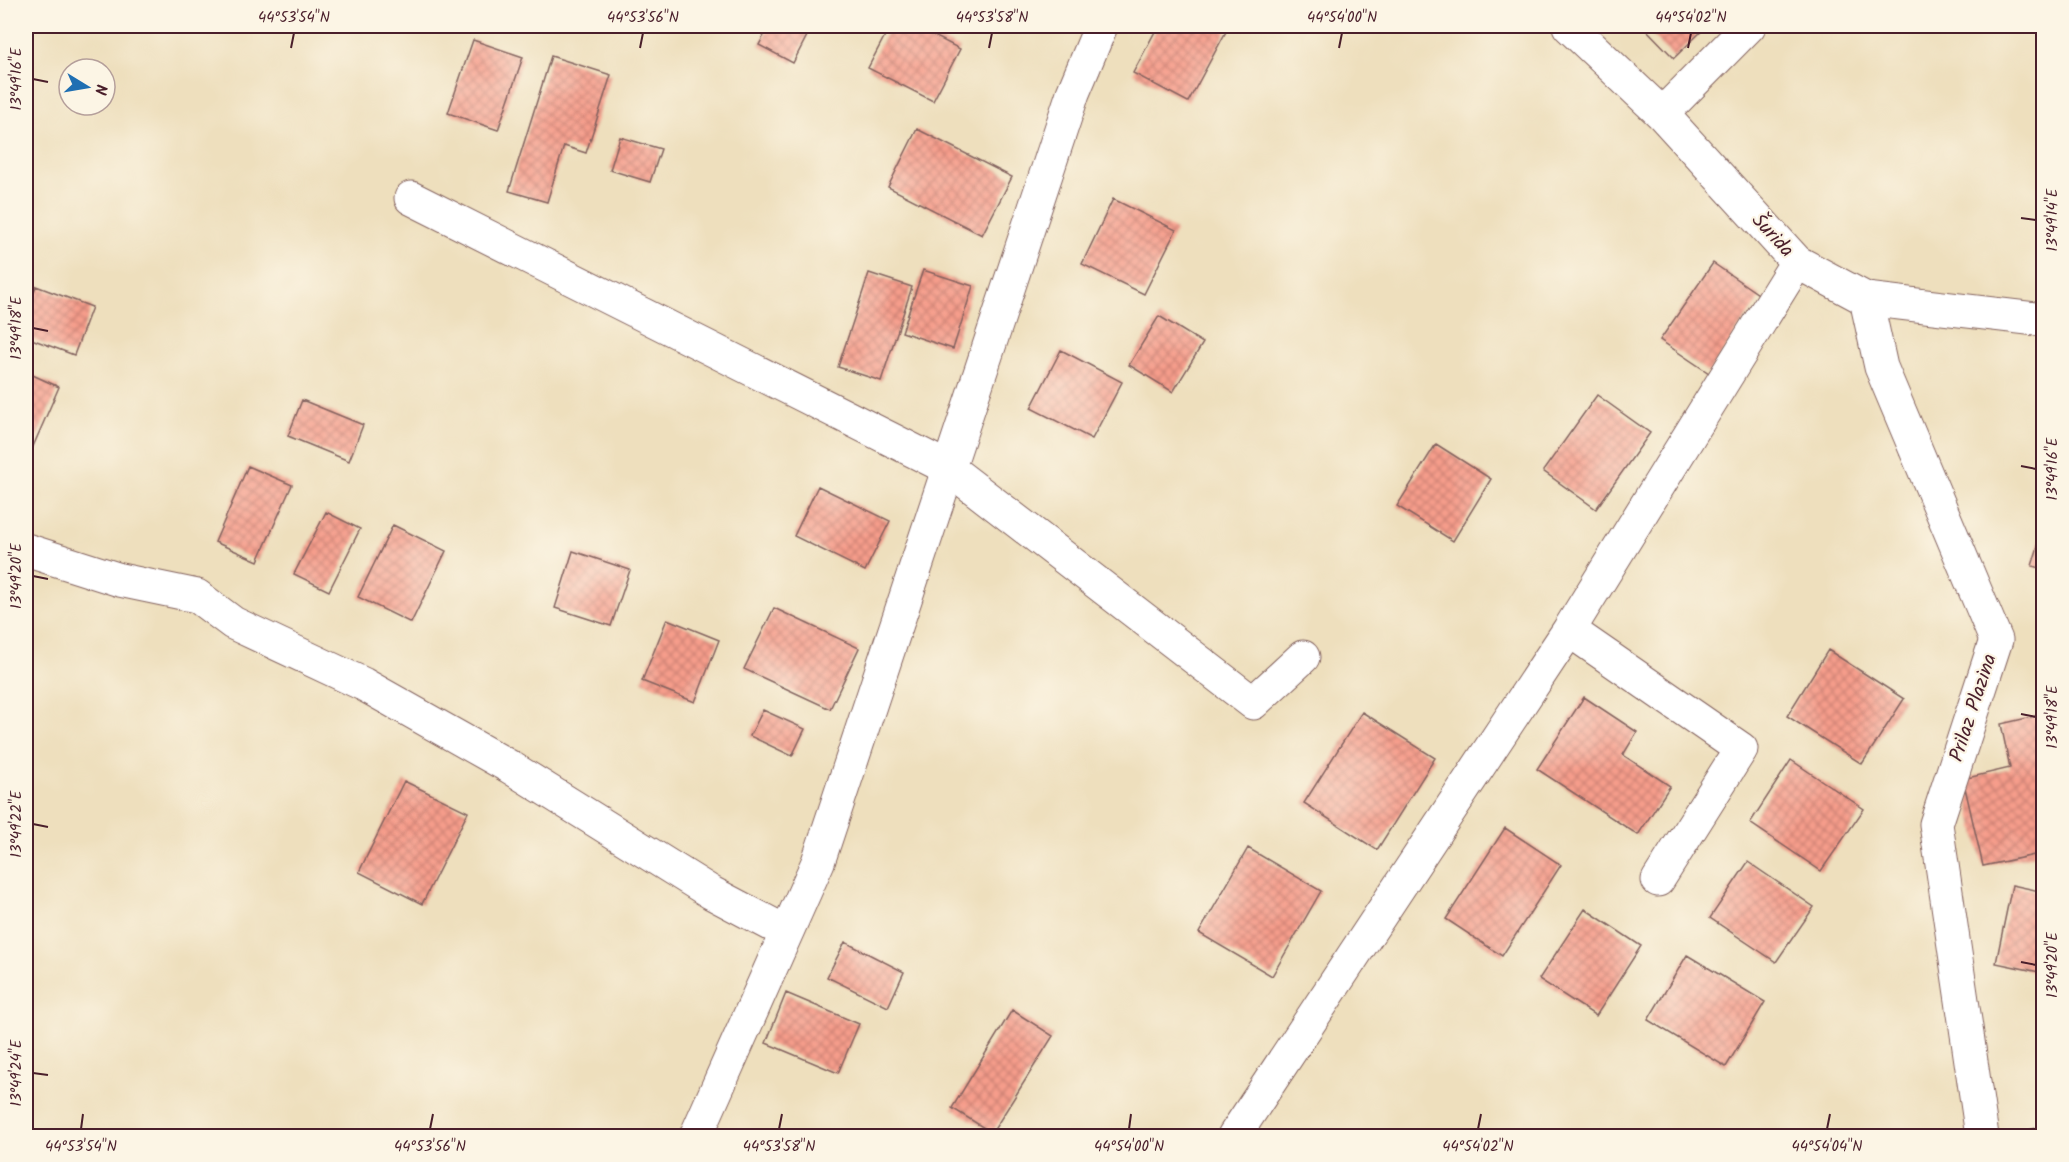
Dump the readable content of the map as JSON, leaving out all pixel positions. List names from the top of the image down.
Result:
{
  "streets": {
    "street": ["Šurida", "Prilaz Plazina"]
  },
  "crossings": [
    ["Šurida", "Prilaz Plazina"]
  ],
  "north": "right",
  "coordinates": [
    "44°53'54\"N",
    "44°53'56\"N",
    "44°53'58\"N",
    "44°54'00\"N",
    "44°54'02\"N",
    "13°49'16\"E",
    "13°49'14\"E",
    "13°49'18\"E",
    "13°49'20\"E",
    "13°49'22\"E",
    "13°49'24\"E",
    "44°54'04\"N"
  ]
}
